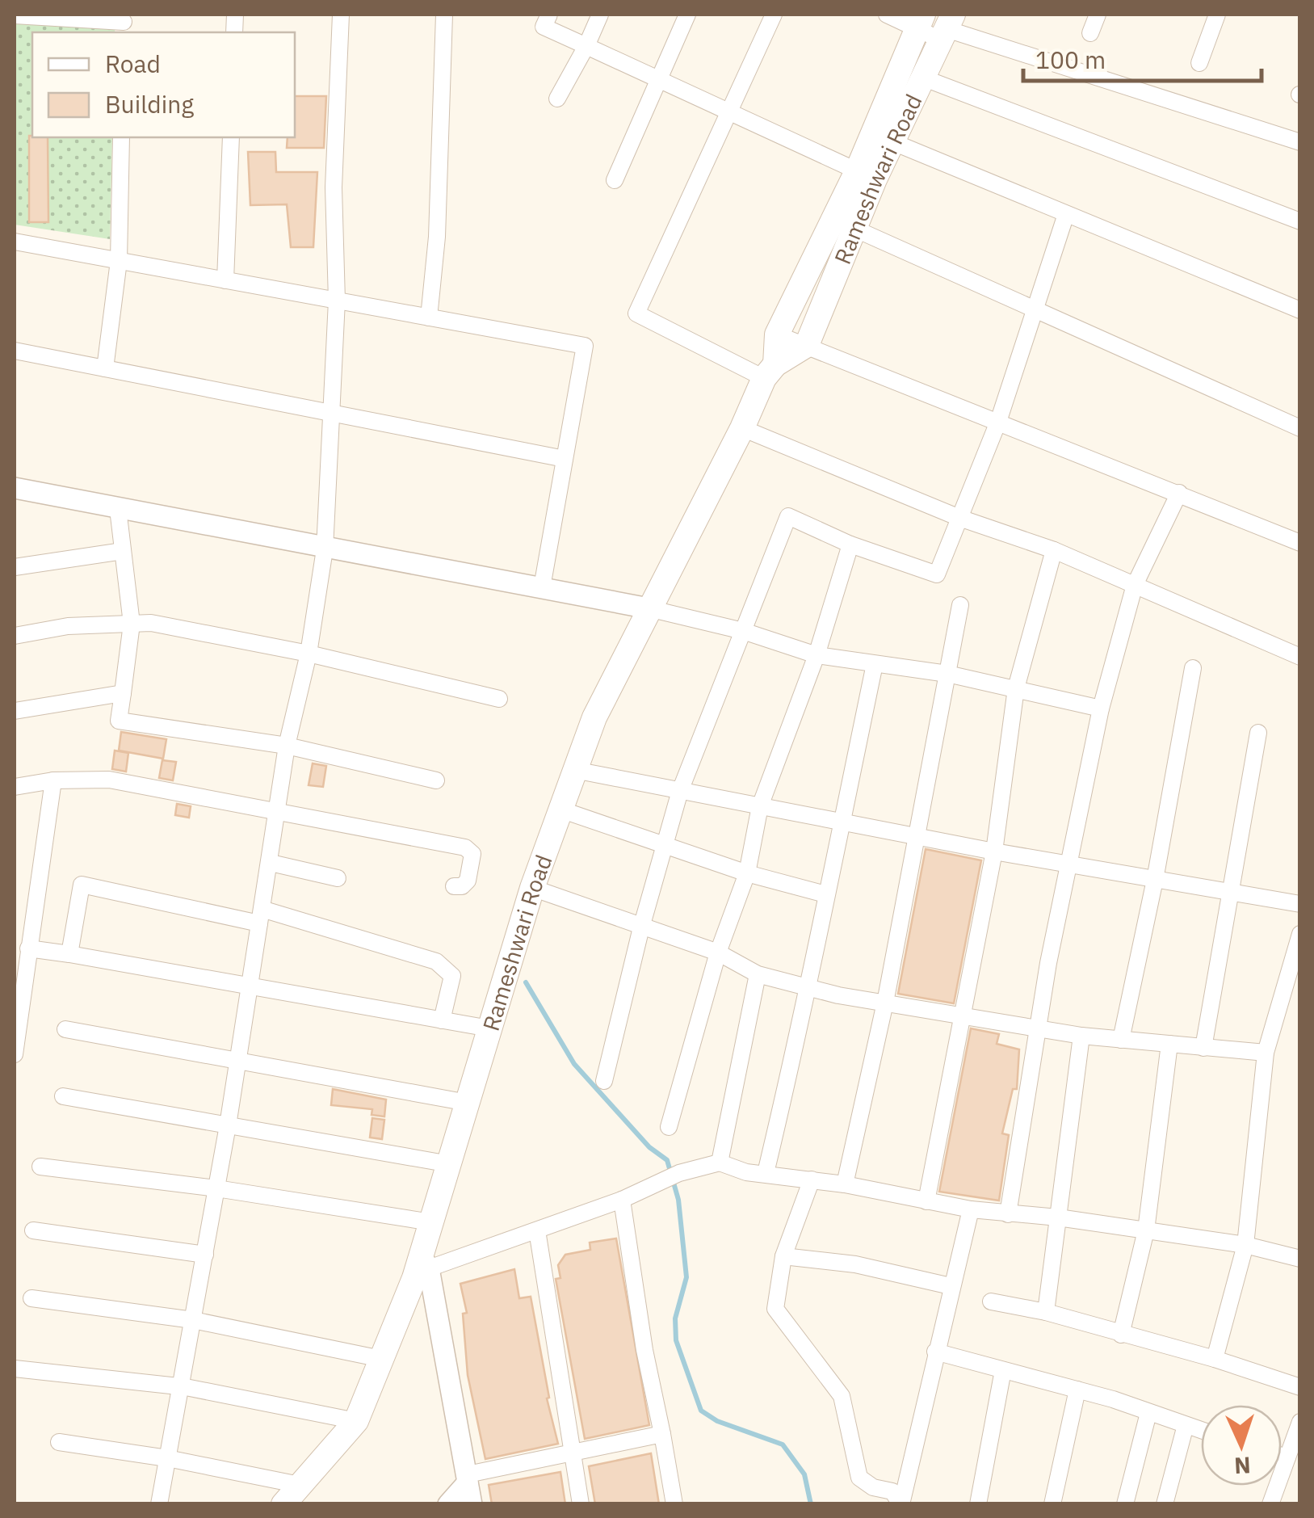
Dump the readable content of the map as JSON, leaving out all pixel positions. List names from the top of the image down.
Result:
{
  "streets": {
    "main road": ["Rameshwari Road"]
  },
  "legend": ["Road", "Building"],
  "scale_bar": "100 m",
  "north": "bottom"
}
